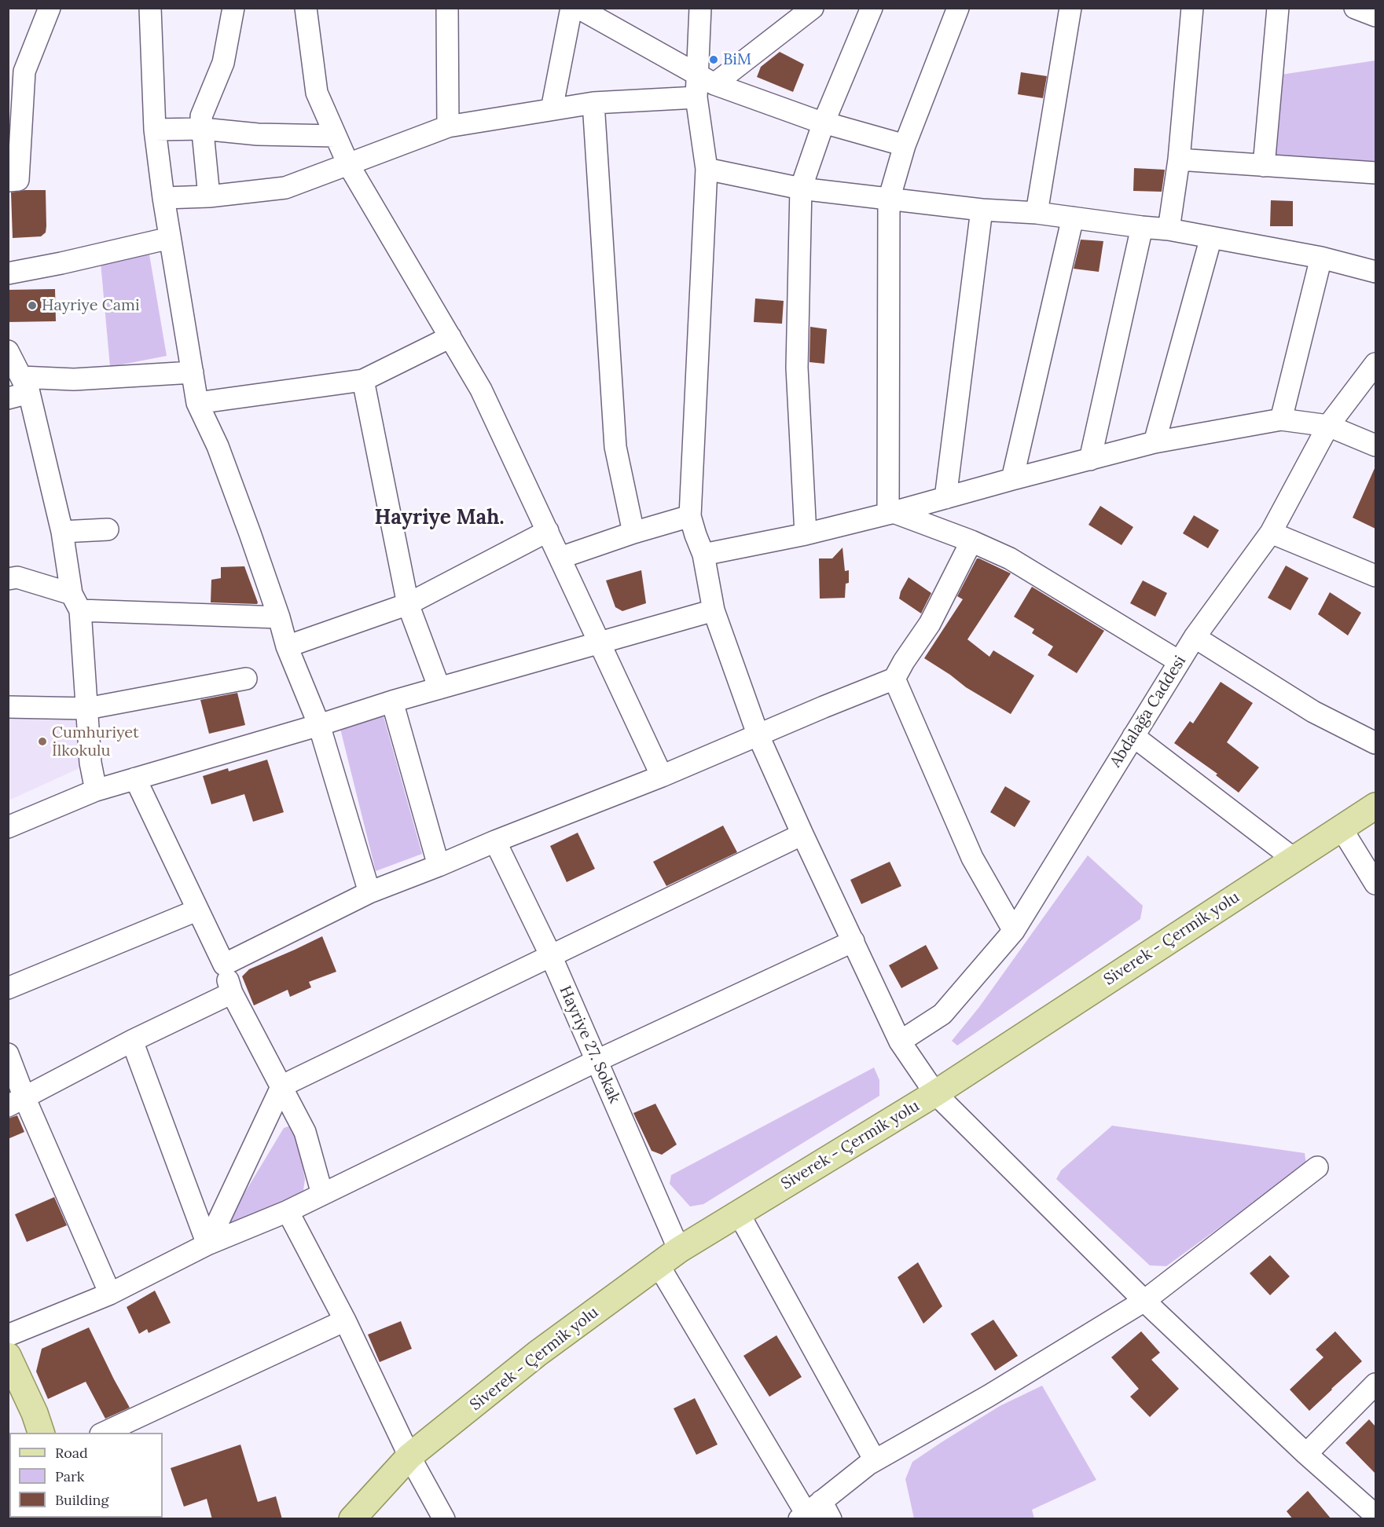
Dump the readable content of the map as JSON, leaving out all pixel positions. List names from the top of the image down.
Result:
{
  "streets": {
    "main road": ["Siverek - Çermik yolu"],
    "street": ["Abdalağa Caddesi", "Hayriye 27. Sokak"]
  },
  "crossings": [
    ["Siverek - Çermik yolu", "Hayriye 27. Sokak"]
  ],
  "districts": ["Hayriye Mah."],
  "places": ["BiM", "Hayriye Cami", "Cumhuriyet İlkokulu"],
  "legend": ["Road", "Park", "Building"]
}
